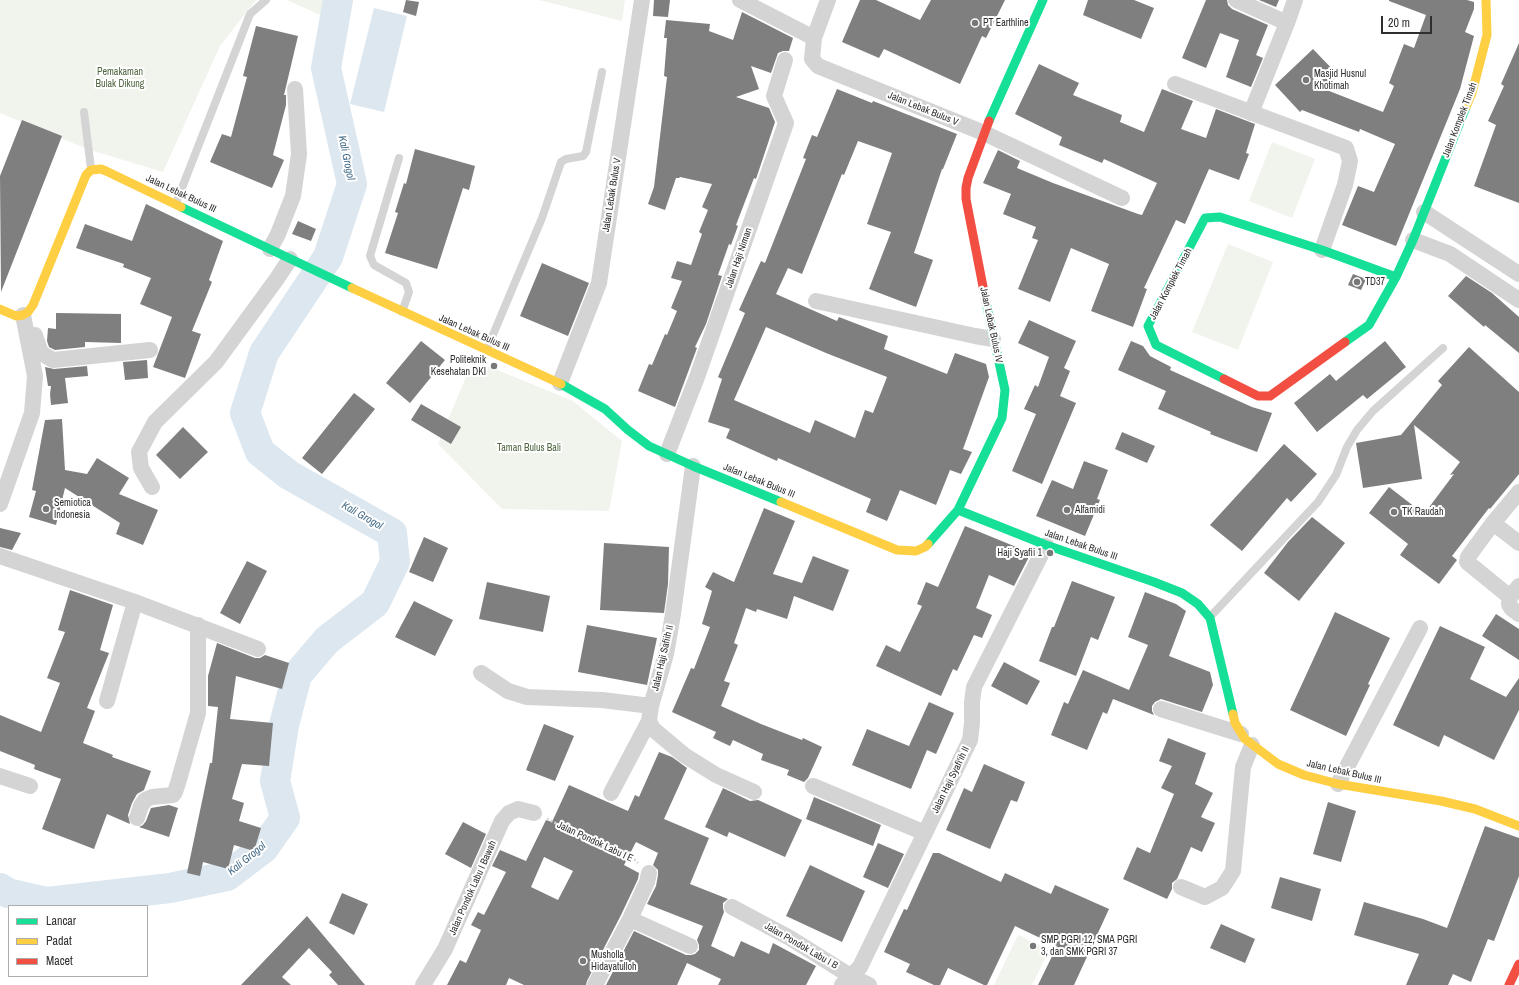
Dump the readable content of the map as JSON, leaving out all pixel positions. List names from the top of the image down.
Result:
{
  "streets": {
    "street": [
      "Jalan Lebak Bulus V",
      "Jalan Komplek Timah",
      "Jalan Lebak Bulus III",
      "Jalan Haji Niman",
      "Jalan Lebak Bulus IV",
      "Jalan Haji Safiih II",
      "Jalan Haji Syafi'ih II",
      "Jalan Pondok Labu I Bawah",
      "Jalan Pondok Labu I B"
    ],
    "path": ["Jalan Pondok Labu I E"]
  },
  "crossings": [
    ["Jalan Lebak Bulus V", "Jalan Lebak Bulus III"],
    ["Jalan Lebak Bulus V", "Jalan Lebak Bulus IV"],
    ["Jalan Lebak Bulus III", "Jalan Haji Niman"],
    ["Jalan Lebak Bulus III", "Jalan Lebak Bulus IV"],
    ["Jalan Lebak Bulus III", "Jalan Haji Safiih II"],
    ["Jalan Lebak Bulus III", "Jalan Haji Syafi'ih II"],
    ["Jalan Haji Syafi'ih II", "Jalan Pondok Labu I B"],
    ["Jalan Pondok Labu I E", "Jalan Pondok Labu I Bawah"]
  ],
  "water": ["Kali Grogol"],
  "parks": ["Pemakaman Bulak Dikung", "Taman Bulus Bali"],
  "places": [
    "PT Earthline",
    "Masjid Husnul Khotimah",
    "TD37",
    "Politeknik Kesehatan DKI",
    "Semiotica Indonesia",
    "Alfamidi",
    "TK Raudah",
    "Haji Syafii 1",
    "SMP PGRI 12, SMA PGRI 3, dan SMK PGRI 37",
    "Musholla Hidayatulloh"
  ],
  "legend": ["Lancar", "Padat", "Macet"],
  "scale_bar": "20 m"
}
